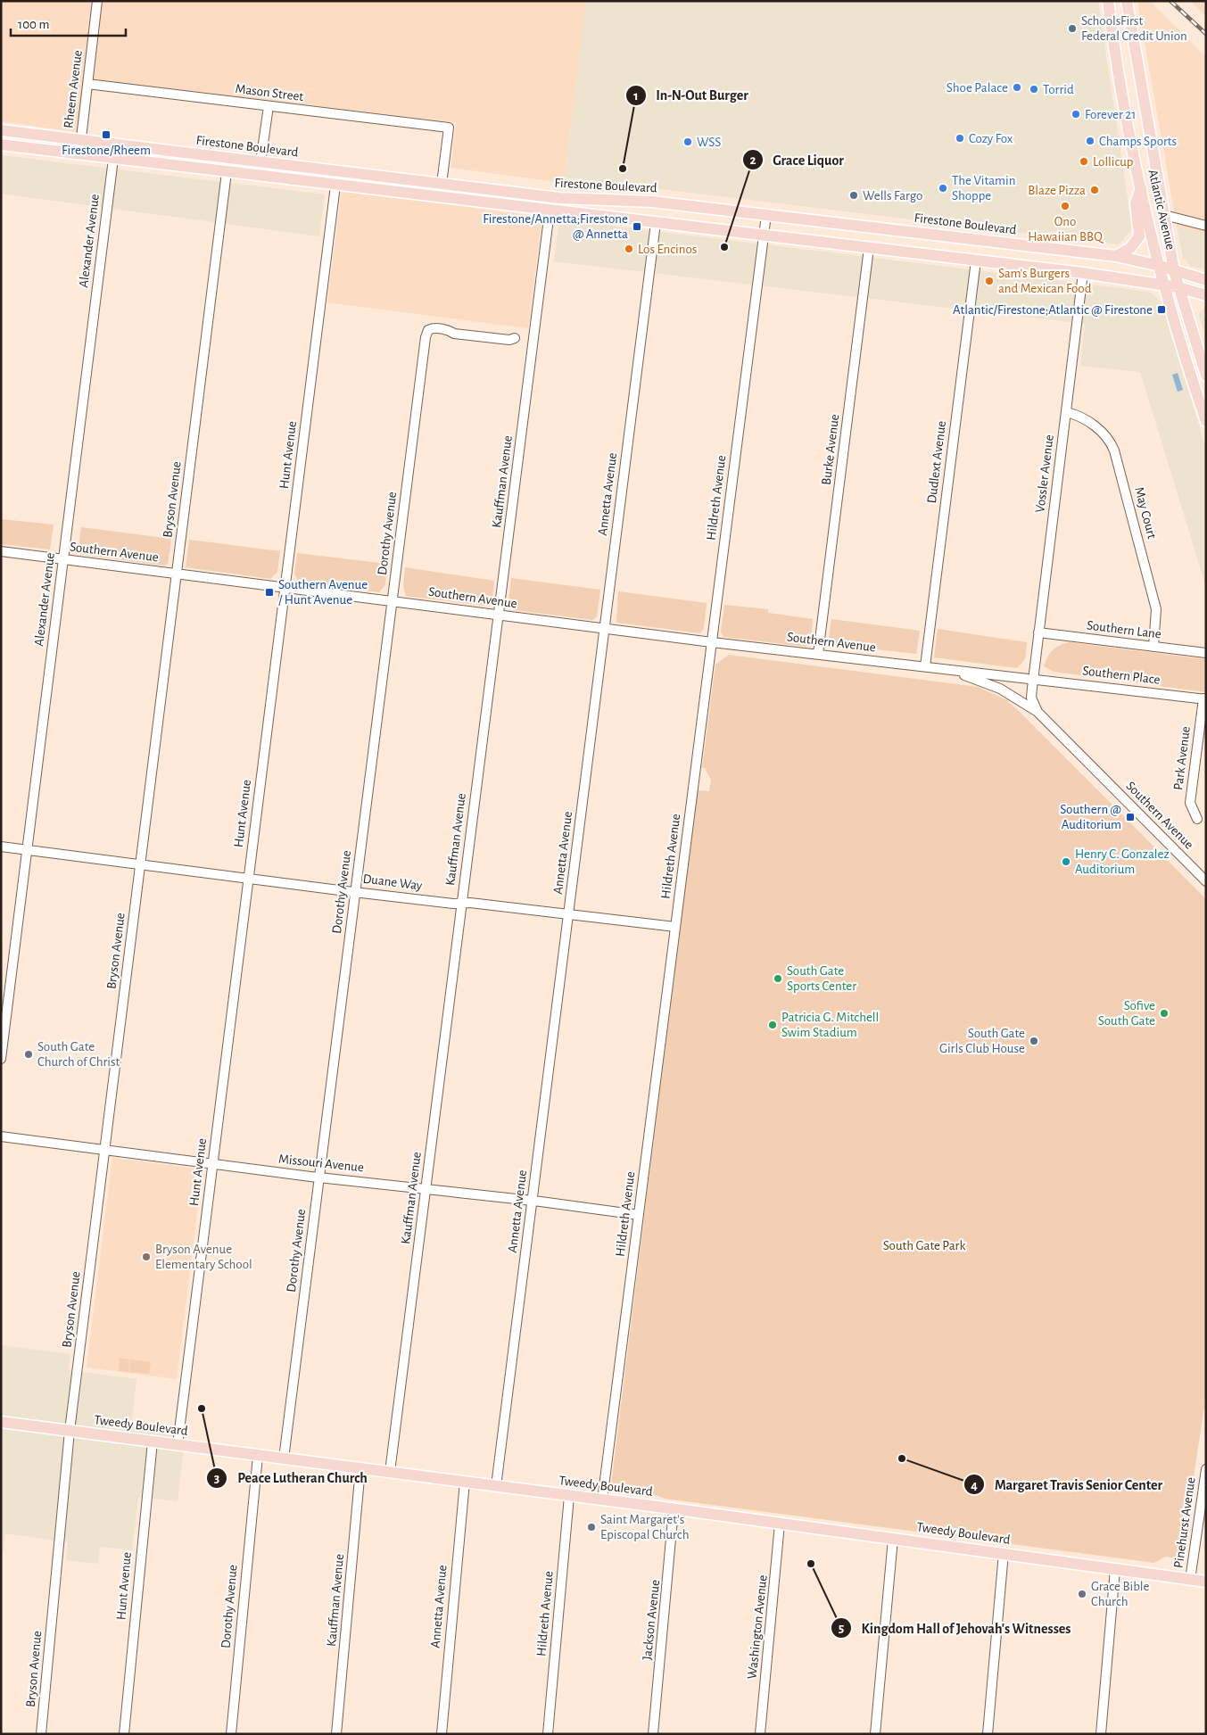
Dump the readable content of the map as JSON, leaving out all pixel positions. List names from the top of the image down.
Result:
{
  "streets": {
    "main road": ["Firestone Boulevard", "Atlantic Avenue", "Tweedy Boulevard"],
    "street": [
      "Rheem Avenue",
      "Mason Street",
      "Alexander Avenue",
      "Burke Avenue",
      "Hunt Avenue",
      "Dudlext Avenue",
      "Vossler Avenue",
      "Kauffman Avenue",
      "Annetta Avenue",
      "Hildreth Avenue",
      "Bryson Avenue",
      "May Court",
      "Dorothy Avenue",
      "Southern Avenue",
      "Southern Lane",
      "Southern Place",
      "Park Avenue",
      "Duane Way",
      "Missouri Avenue",
      "Pinehurst Avenue",
      "Jackson Avenue",
      "Washington Avenue"
    ]
  },
  "crossings": [
    ["Rheem Avenue", "Mason Street"],
    ["Rheem Avenue", "Firestone Boulevard"],
    ["Mason Street", "Firestone Boulevard"],
    ["Firestone Boulevard", "Atlantic Avenue"],
    ["Firestone Boulevard", "Alexander Avenue"],
    ["Firestone Boulevard", "Burke Avenue"],
    ["Firestone Boulevard", "Hunt Avenue"],
    ["Firestone Boulevard", "Dudlext Avenue"],
    ["Firestone Boulevard", "Vossler Avenue"],
    ["Firestone Boulevard", "Kauffman Avenue"],
    ["Firestone Boulevard", "Annetta Avenue"],
    ["Firestone Boulevard", "Hildreth Avenue"],
    ["Firestone Boulevard", "Bryson Avenue"],
    ["Alexander Avenue", "Southern Avenue"],
    ["Alexander Avenue", "Duane Way"],
    ["Burke Avenue", "Southern Avenue"],
    ["Hunt Avenue", "Southern Avenue"],
    ["Hunt Avenue", "Duane Way"],
    ["Hunt Avenue", "Missouri Avenue"],
    ["Hunt Avenue", "Tweedy Boulevard"],
    ["Dudlext Avenue", "Southern Avenue"],
    ["Vossler Avenue", "May Court"],
    ["Vossler Avenue", "Southern Avenue"],
    ["Vossler Avenue", "Southern Lane"],
    ["Vossler Avenue", "Southern Place"],
    ["Kauffman Avenue", "Dorothy Avenue"],
    ["Kauffman Avenue", "Southern Avenue"],
    ["Kauffman Avenue", "Duane Way"],
    ["Kauffman Avenue", "Missouri Avenue"],
    ["Kauffman Avenue", "Tweedy Boulevard"],
    ["Annetta Avenue", "Southern Avenue"],
    ["Annetta Avenue", "Duane Way"],
    ["Annetta Avenue", "Missouri Avenue"],
    ["Annetta Avenue", "Tweedy Boulevard"],
    ["Hildreth Avenue", "Southern Avenue"],
    ["Hildreth Avenue", "Duane Way"],
    ["Hildreth Avenue", "Missouri Avenue"],
    ["Hildreth Avenue", "Tweedy Boulevard"],
    ["Bryson Avenue", "Southern Avenue"],
    ["Bryson Avenue", "Duane Way"],
    ["Bryson Avenue", "Missouri Avenue"],
    ["Bryson Avenue", "Tweedy Boulevard"],
    ["May Court", "Southern Lane"],
    ["Dorothy Avenue", "Southern Avenue"],
    ["Dorothy Avenue", "Duane Way"],
    ["Dorothy Avenue", "Missouri Avenue"],
    ["Dorothy Avenue", "Tweedy Boulevard"],
    ["Southern Avenue", "Southern Place"],
    ["Southern Place", "Park Avenue"],
    ["Tweedy Boulevard", "Pinehurst Avenue"],
    ["Tweedy Boulevard", "Jackson Avenue"],
    ["Tweedy Boulevard", "Washington Avenue"]
  ],
  "parks": ["South Gate Park"],
  "places": {
    "other": [
      "SchoolsFirst Federal Credit Union",
      "Shoe Palace",
      "Torrid",
      "Forever 21",
      "Cozy Fox",
      "Champs Sports",
      "WSS",
      "Lollicup",
      "In-N-Out Burger",
      "The Vitamin Shoppe",
      "Blaze Pizza",
      "Wells Fargo",
      "Ono Hawaiian BBQ",
      "Grace Liquor",
      "Los Encinos",
      "Sam's Burgers and Mexican Food",
      "Henry C. Gonzalez Auditorium",
      "South Gate Sports Center",
      "Sofive South Gate",
      "Patricia G. Mitchell Swim Stadium",
      "South Gate Girls Club House",
      "South Gate Church of Christ",
      "Bryson Avenue Elementary School",
      "Peace Lutheran Church",
      "Margaret Travis Senior Center",
      "Saint Margaret's Episcopal Church",
      "Kingdom Hall of Jehovah's Witnesses",
      "Grace Bible Church"
    ],
    "transit": [
      "Firestone/Rheem",
      "Firestone/Annetta;Firestone @ Annetta",
      "Atlantic/Firestone;Atlantic @ Firestone",
      "Southern Avenue / Hunt Avenue",
      "Southern @ Auditorium"
    ]
  },
  "scale_bar": "100 m"
}
